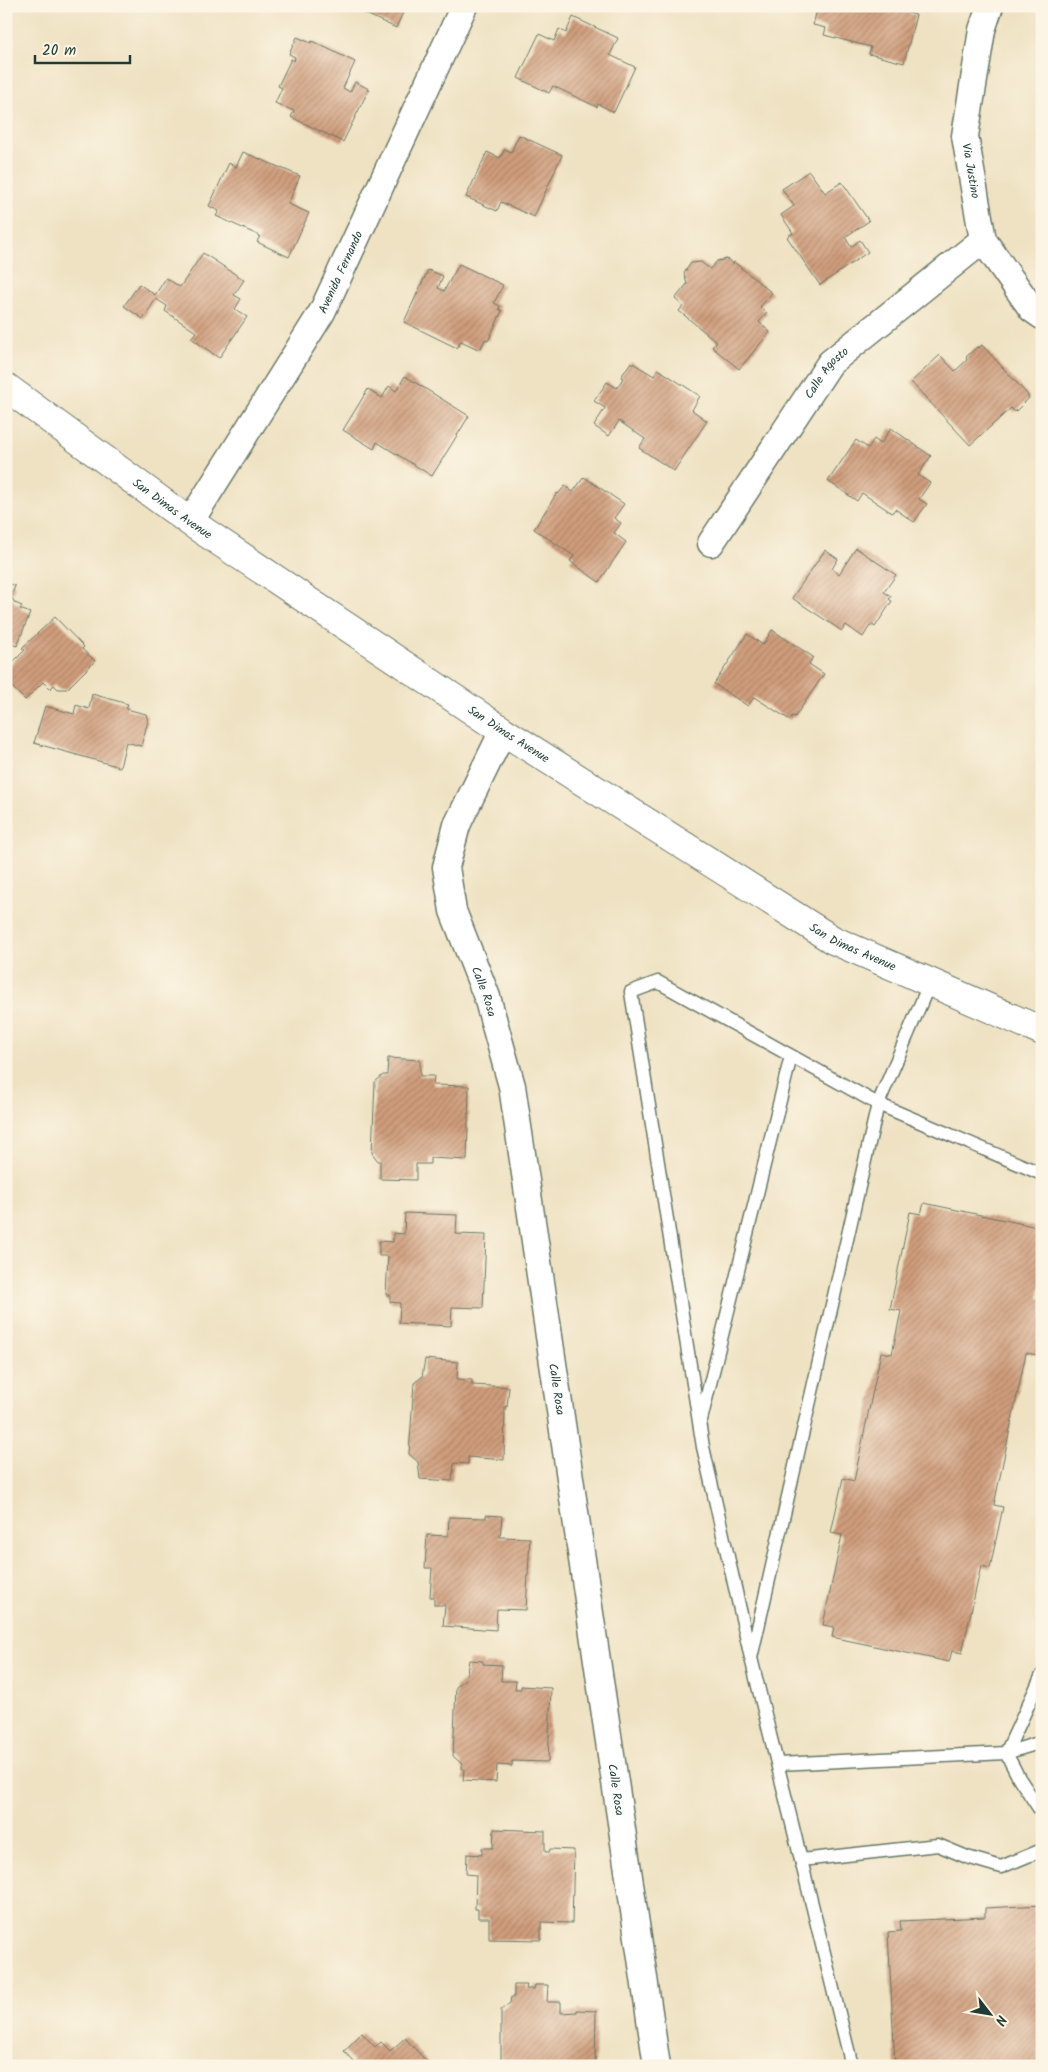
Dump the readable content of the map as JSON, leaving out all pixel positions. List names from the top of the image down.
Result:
{
  "streets": {
    "street": [
      "Via Justino",
      "Avenida Fernando",
      "Calle Agosto",
      "San Dimas Avenue",
      "Calle Rosa"
    ]
  },
  "crossings": [
    ["Via Justino", "Calle Agosto"],
    ["Avenida Fernando", "San Dimas Avenue"],
    ["San Dimas Avenue", "Calle Rosa"]
  ],
  "scale_bar": "20 m",
  "north": "bottom right"
}
